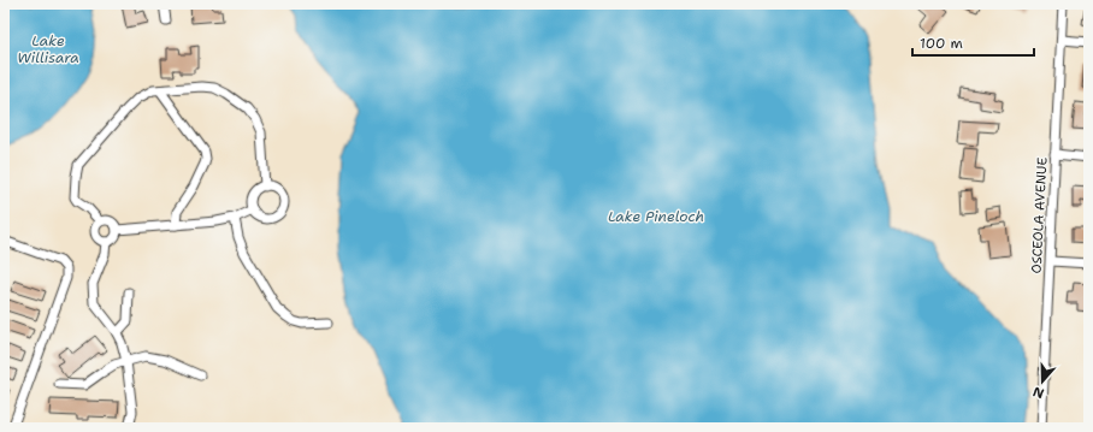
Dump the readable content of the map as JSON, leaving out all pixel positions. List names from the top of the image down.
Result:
{
  "streets": {
    "street": ["OSCEOLA AVENUE"]
  },
  "water": ["Lake Willisara", "Lake Pineloch"],
  "scale_bar": "100 m",
  "north": "bottom"
}
